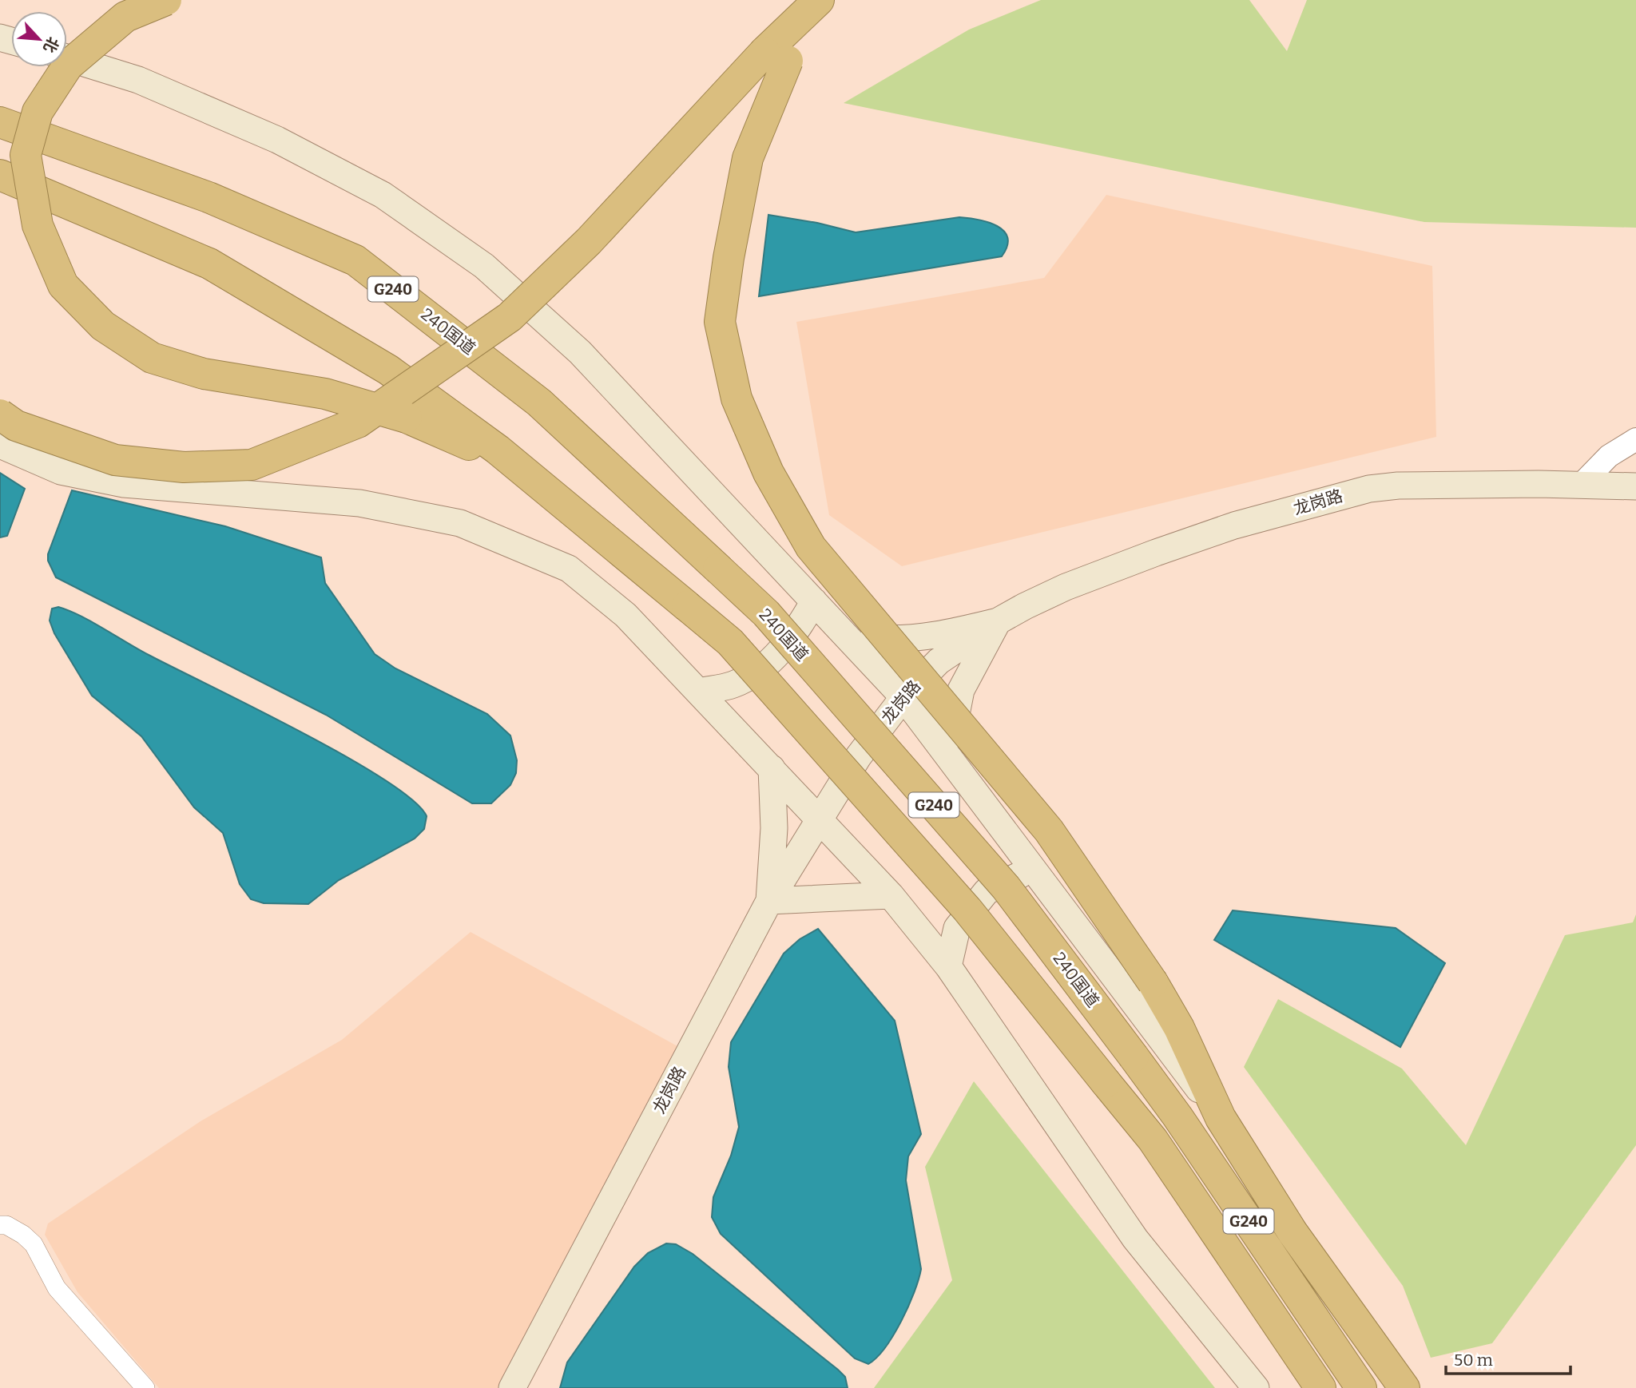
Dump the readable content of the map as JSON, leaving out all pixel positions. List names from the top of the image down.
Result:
{
  "streets": {
    "highway": ["G240", "240国道"],
    "main road": ["龙岗路"]
  },
  "scale_bar": "50 m",
  "north": "bottom right"
}
